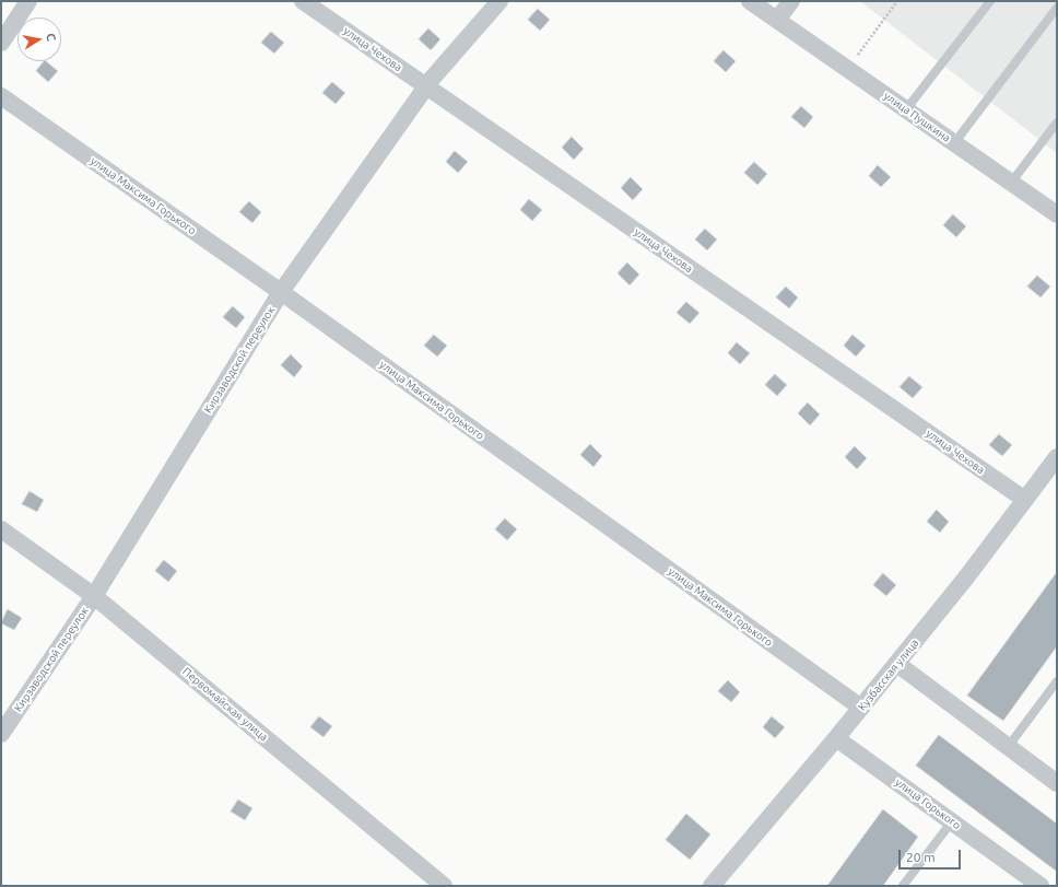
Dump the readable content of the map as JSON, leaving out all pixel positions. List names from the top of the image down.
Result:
{
  "streets": {
    "street": [
      "улица Чехова",
      "улица Пушкина",
      "улица Максима Горького",
      "Кирзаводской переулок",
      "Кузбасская улица",
      "Первомайская улица",
      "улица Горького"
    ]
  },
  "crossings": [
    ["улица Чехова", "Кирзаводской переулок"],
    ["улица Чехова", "Кузбасская улица"],
    ["улица Максима Горького", "Кирзаводской переулок"],
    ["улица Максима Горького", "Кузбасская улица"],
    ["Кирзаводской переулок", "Первомайская улица"],
    ["Кузбасская улица", "улица Горького"]
  ],
  "scale_bar": "20 m",
  "north": "right"
}
